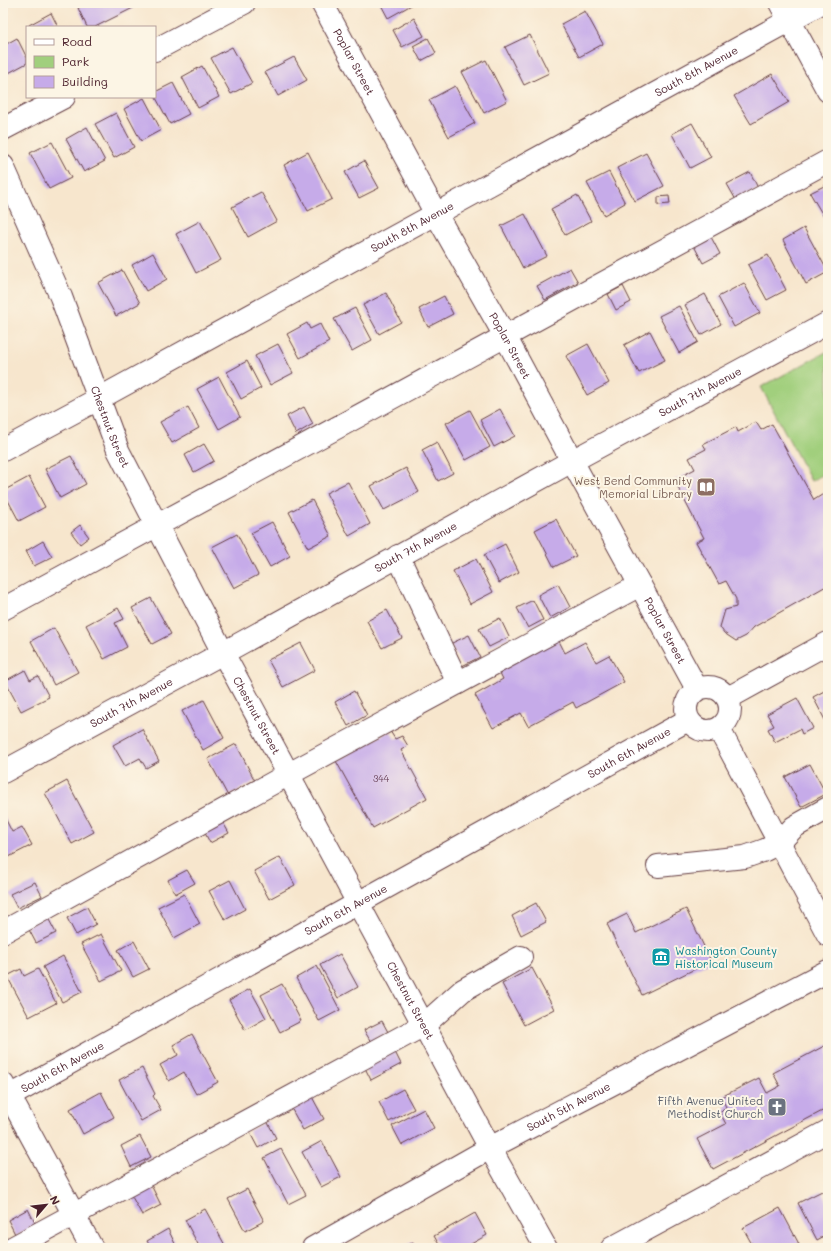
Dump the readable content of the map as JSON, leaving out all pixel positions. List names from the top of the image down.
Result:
{
  "streets": {
    "street": [
      "Poplar Street",
      "South 8th Avenue",
      "South 7th Avenue",
      "Chestnut Street",
      "South 6th Avenue",
      "South 5th Avenue"
    ]
  },
  "crossings": [
    ["Poplar Street", "South 8th Avenue"],
    ["Poplar Street", "South 7th Avenue"],
    ["Poplar Street", "South 6th Avenue"],
    ["South 8th Avenue", "Chestnut Street"],
    ["South 7th Avenue", "Chestnut Street"],
    ["Chestnut Street", "South 6th Avenue"],
    ["Chestnut Street", "South 5th Avenue"]
  ],
  "places": {
    "library": ["West Bend Community Memorial Library"],
    "museum": ["Washington County Historical Museum"],
    "church": ["Fifth Avenue United Methodist Church"]
  },
  "house_numbers": ["344"],
  "legend": ["Road", "Park", "Building"],
  "north": "top right"
}
